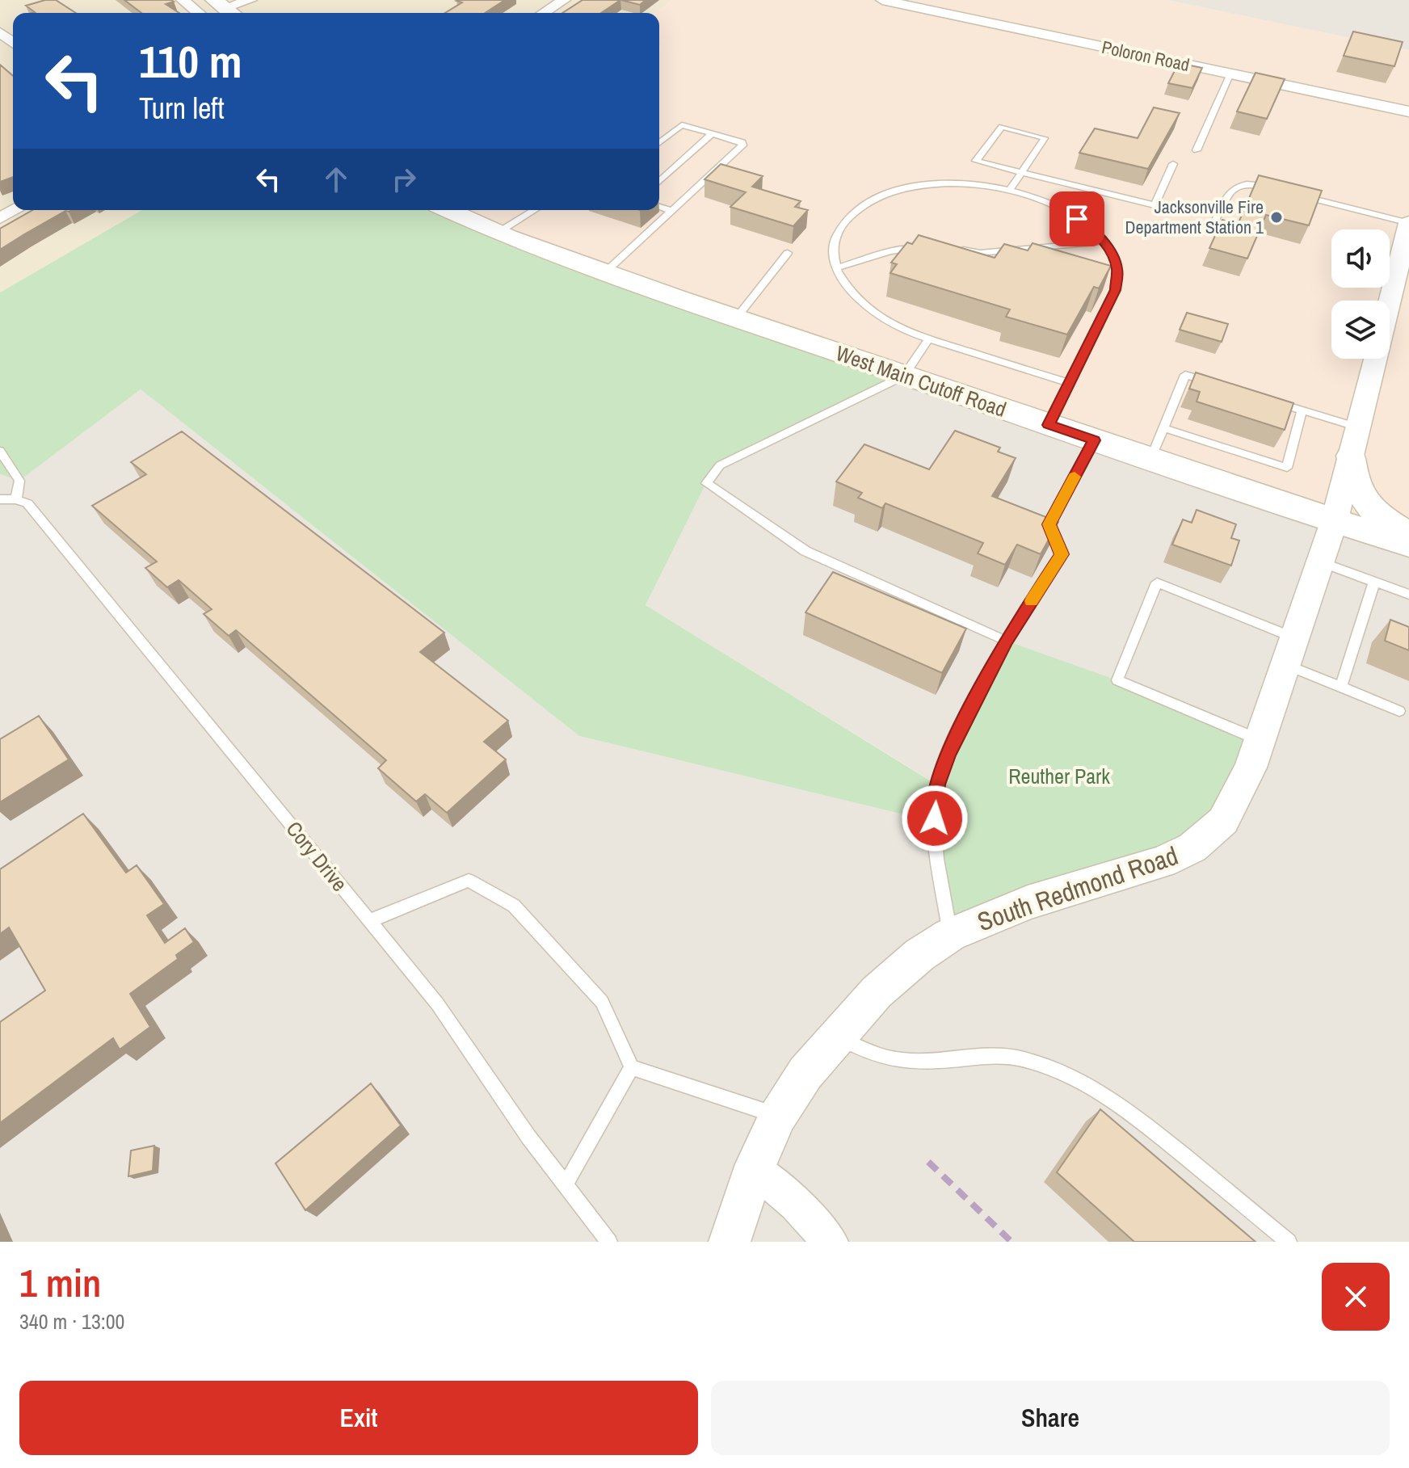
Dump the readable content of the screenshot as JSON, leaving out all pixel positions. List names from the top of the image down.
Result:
{
  "streets": {
    "main road": ["West Main Cutoff Road"],
    "street": ["Poloron Road", "South Redmond Road"],
    "lane": ["Cory Drive"]
  },
  "crossings": [
    ["West Main Cutoff Road", "South Redmond Road"]
  ],
  "parks": ["Reuther Park"],
  "places": ["Jacksonville Fire Department Station 1"],
  "page": {
    "turn": ["110 m", "Turn left"],
    "heading": ["1 min", "340 m · 13:00"],
    "buttons": ["Exit", "Share"]
  }
}
